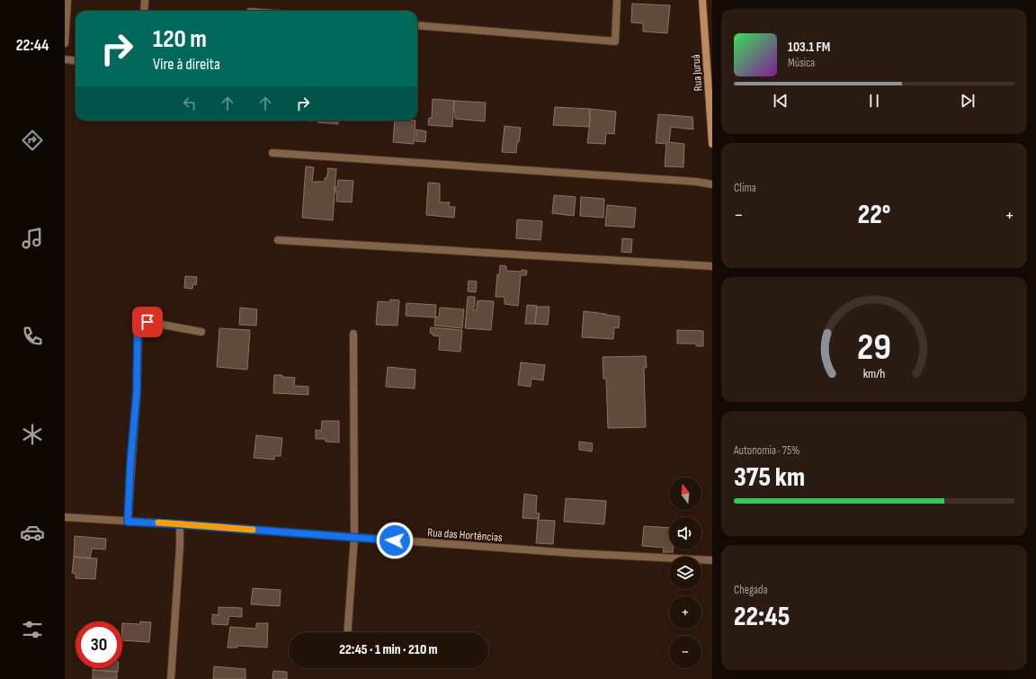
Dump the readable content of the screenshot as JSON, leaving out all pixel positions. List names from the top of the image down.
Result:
{
  "streets": {
    "street": ["Rua Juruá", "Rua das Hortências"]
  },
  "north": "top",
  "page": {
    "tabs": "22:44",
    "turn": ["120 m", "Vire à direita"],
    "song": ["103.1 FM", "Música"],
    "tile": [
      "Clima",
      ["Autonomia · 75%", "375 km"],
      ["Chegada", "22:45"]
    ],
    "heat": ["−", "22°", "+"],
    "map_buttons": ["+", "−"],
    "limit": "30",
    "trip": "22:45 · 1 min · 210 m",
    "gauge": ["29", "km/h"]
  }
}
